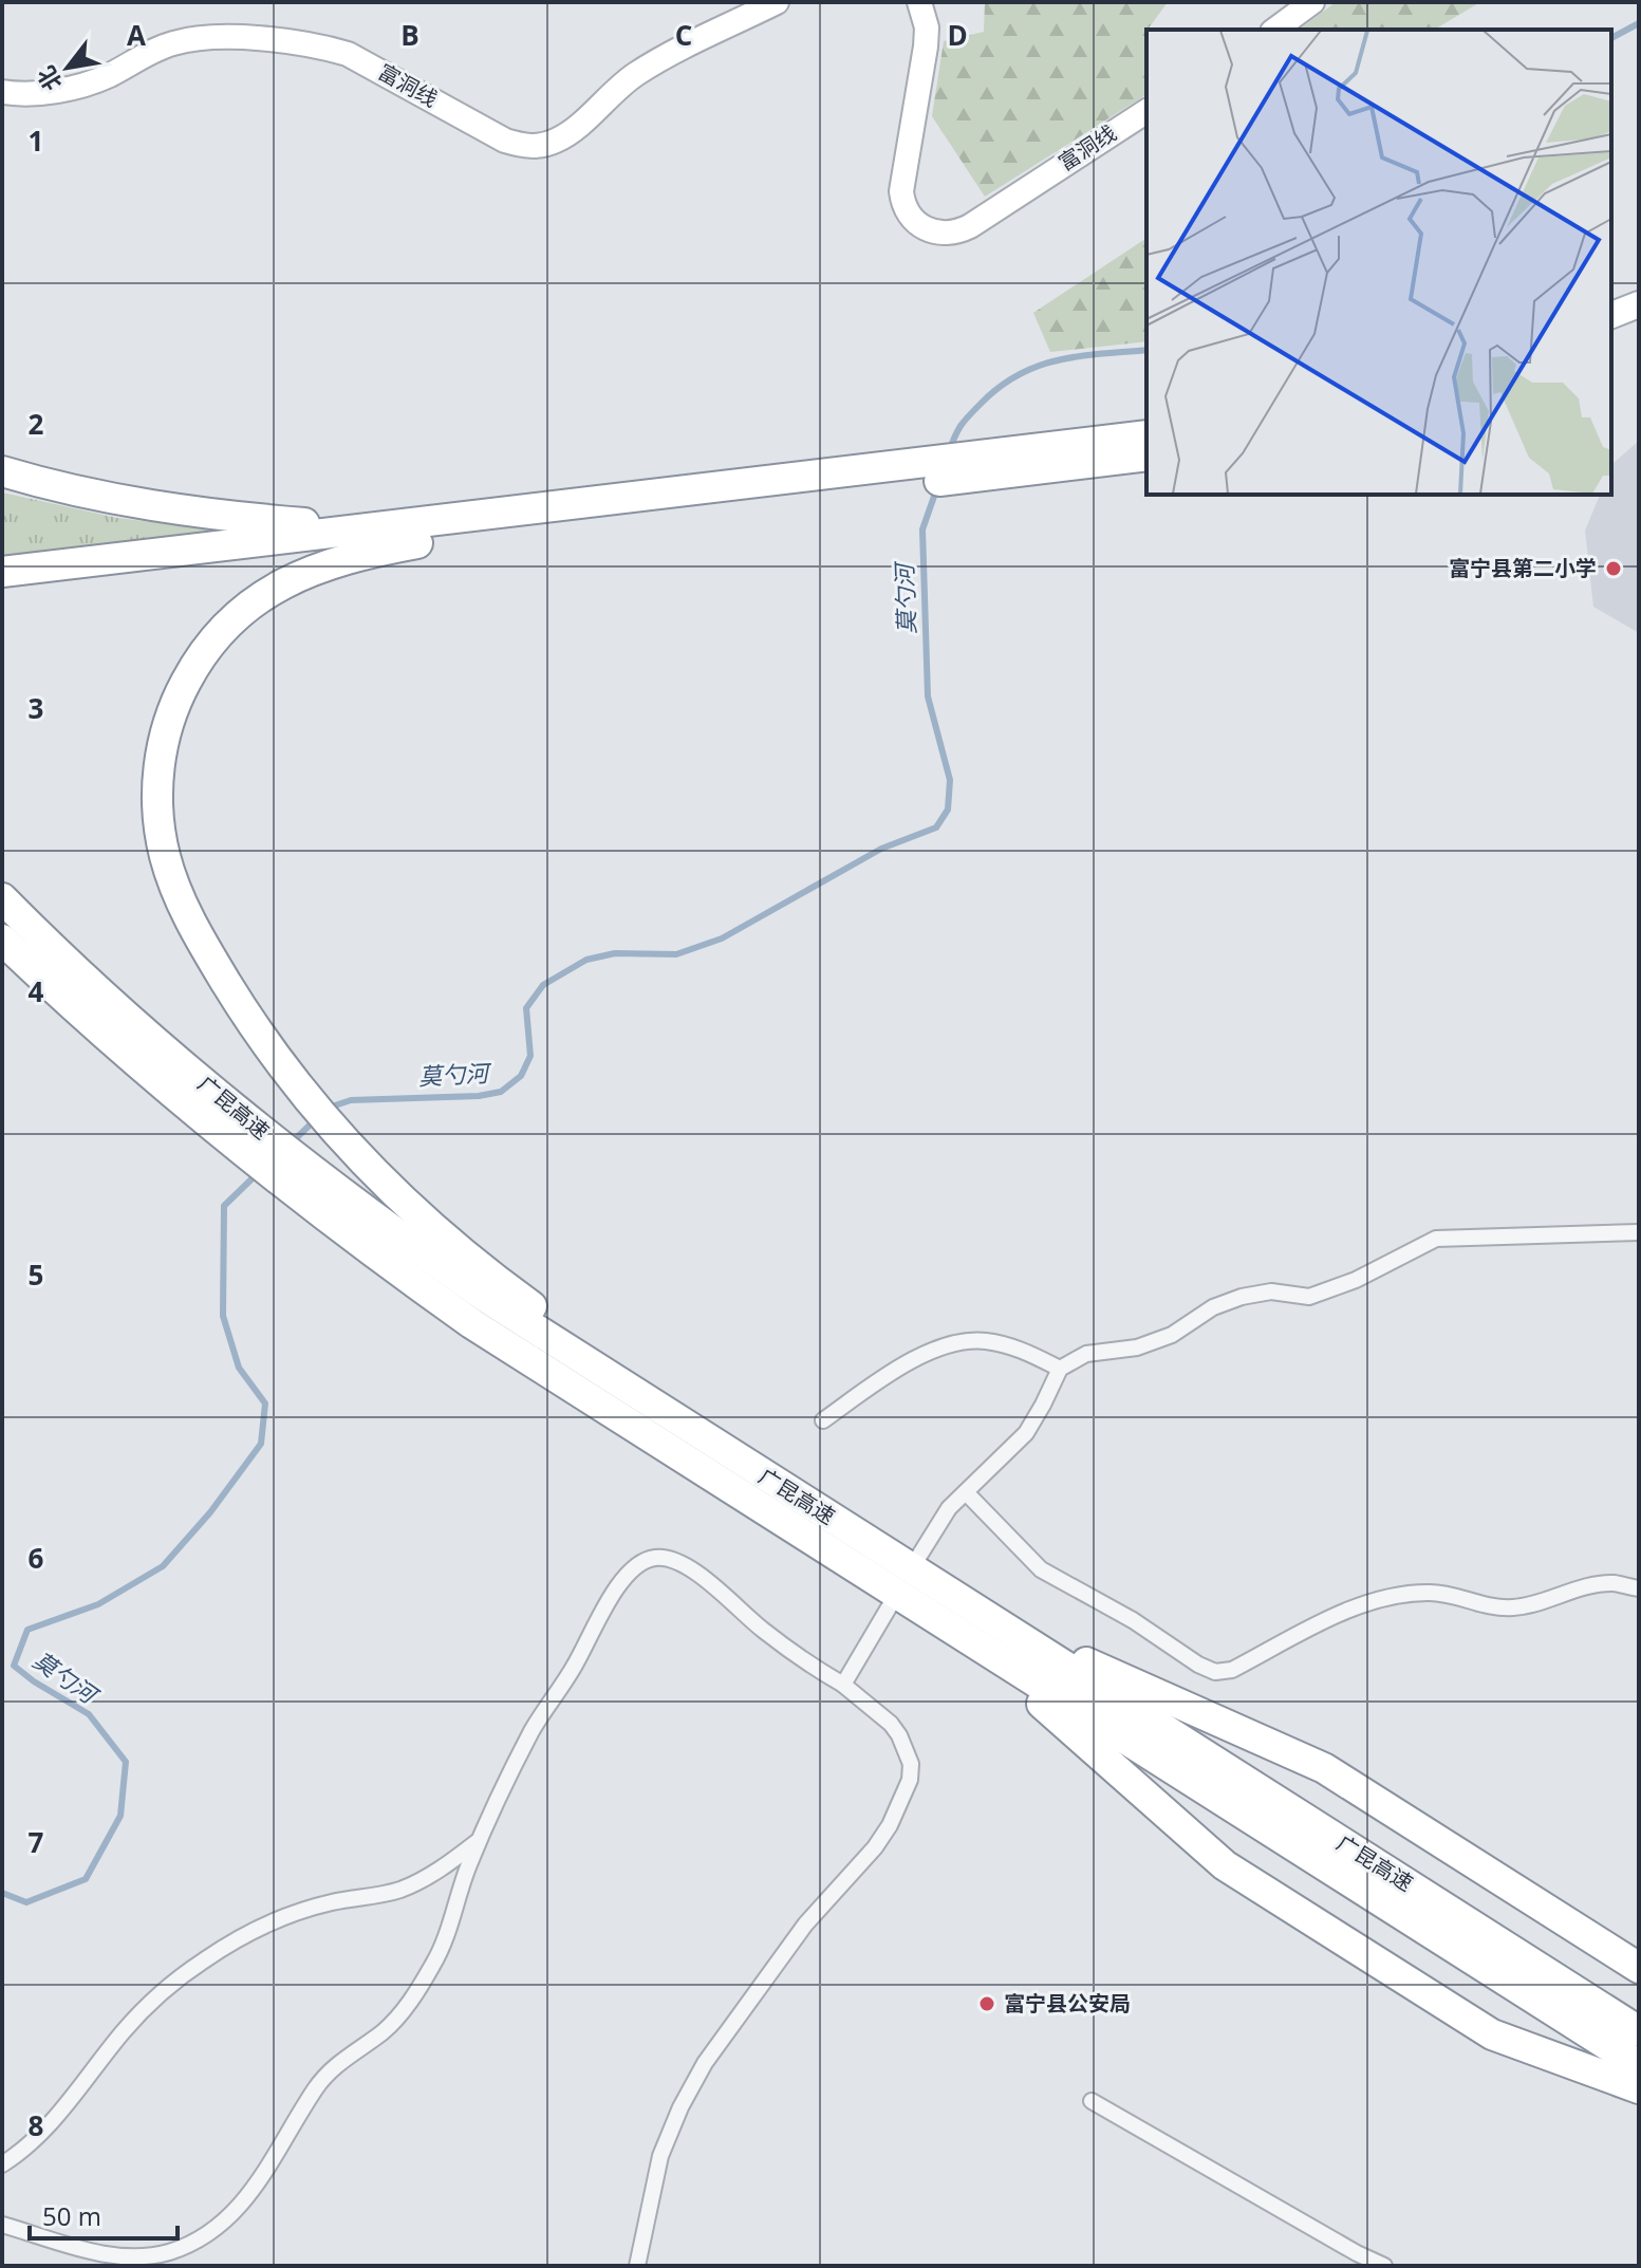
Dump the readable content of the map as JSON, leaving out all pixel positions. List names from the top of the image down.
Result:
{
  "streets": {
    "highway": ["广昆高速"],
    "main road": ["富洞线"]
  },
  "water": ["莫勺河"],
  "places": ["富宁县第二小学", "富宁县公安局"],
  "scale_bar": "50 m",
  "north": "bottom left",
  "grid": {
    "columns": [
      "A",
      "B",
      "C",
      "D"
    ],
    "rows": [
      "1",
      "2",
      "3",
      "4",
      "5",
      "6",
      "7",
      "8"
    ]
  }
}
